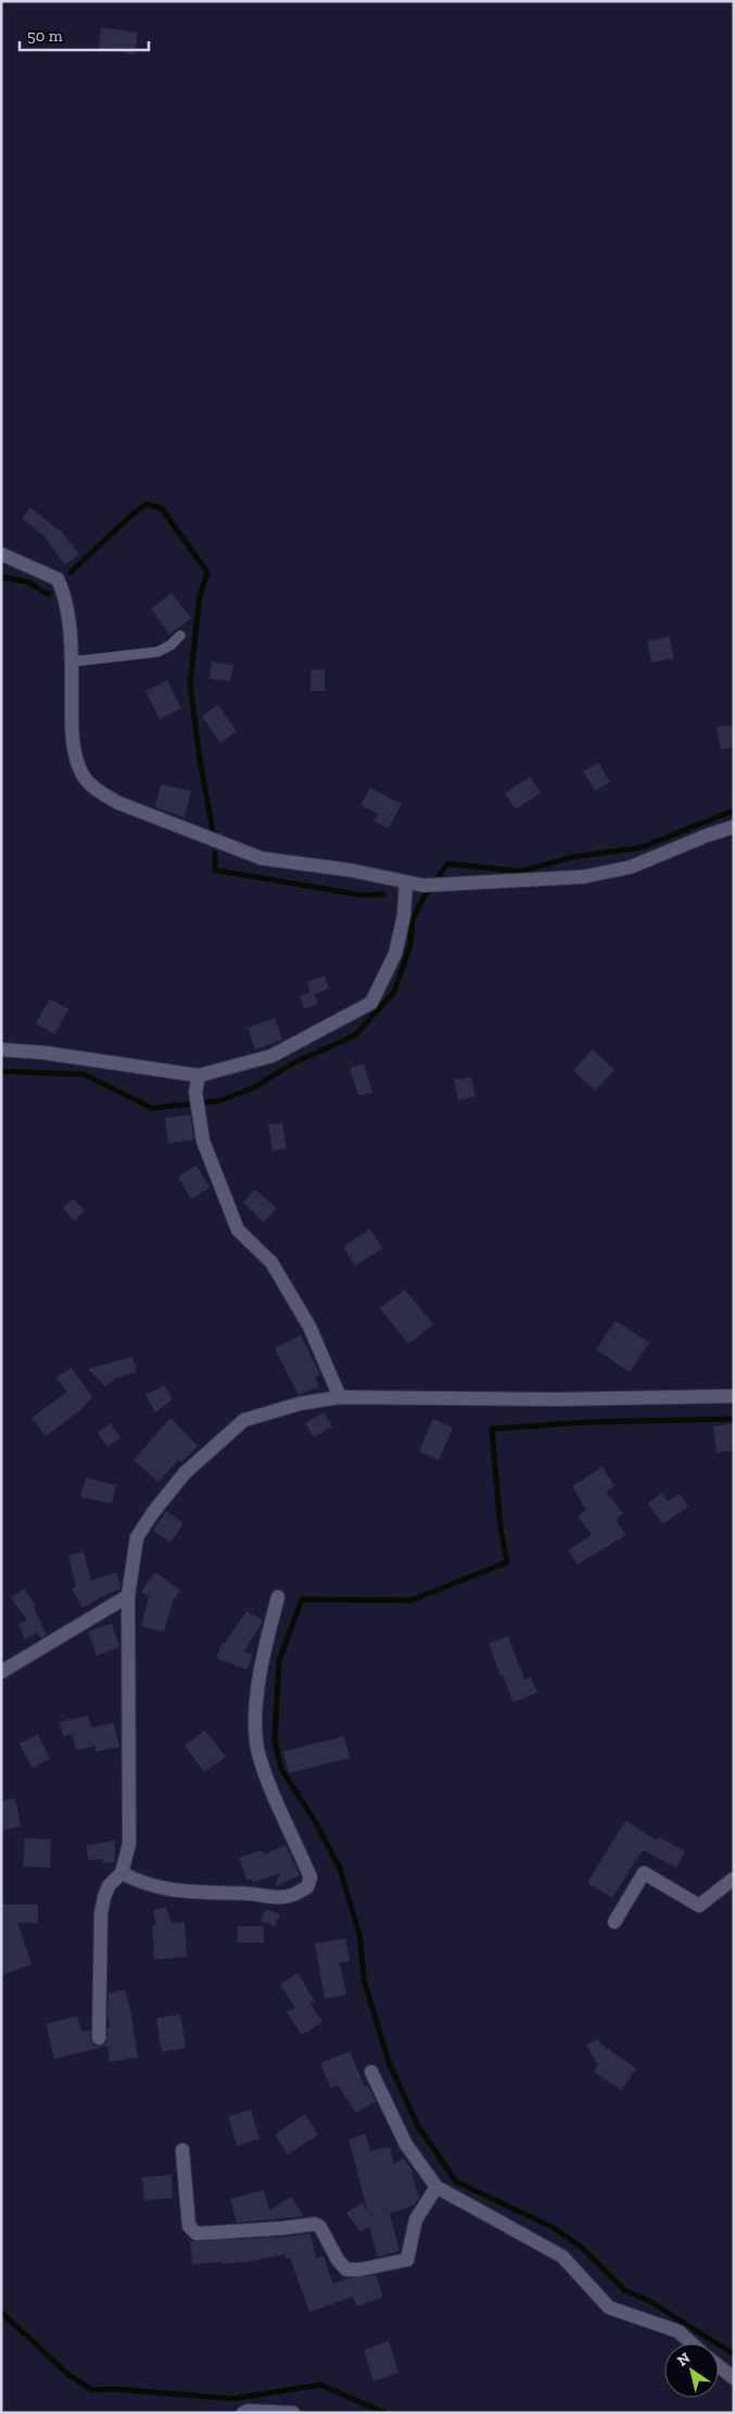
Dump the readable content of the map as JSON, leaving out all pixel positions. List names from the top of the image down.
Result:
{
  "scale_bar": "50 m",
  "north": "top left"
}
